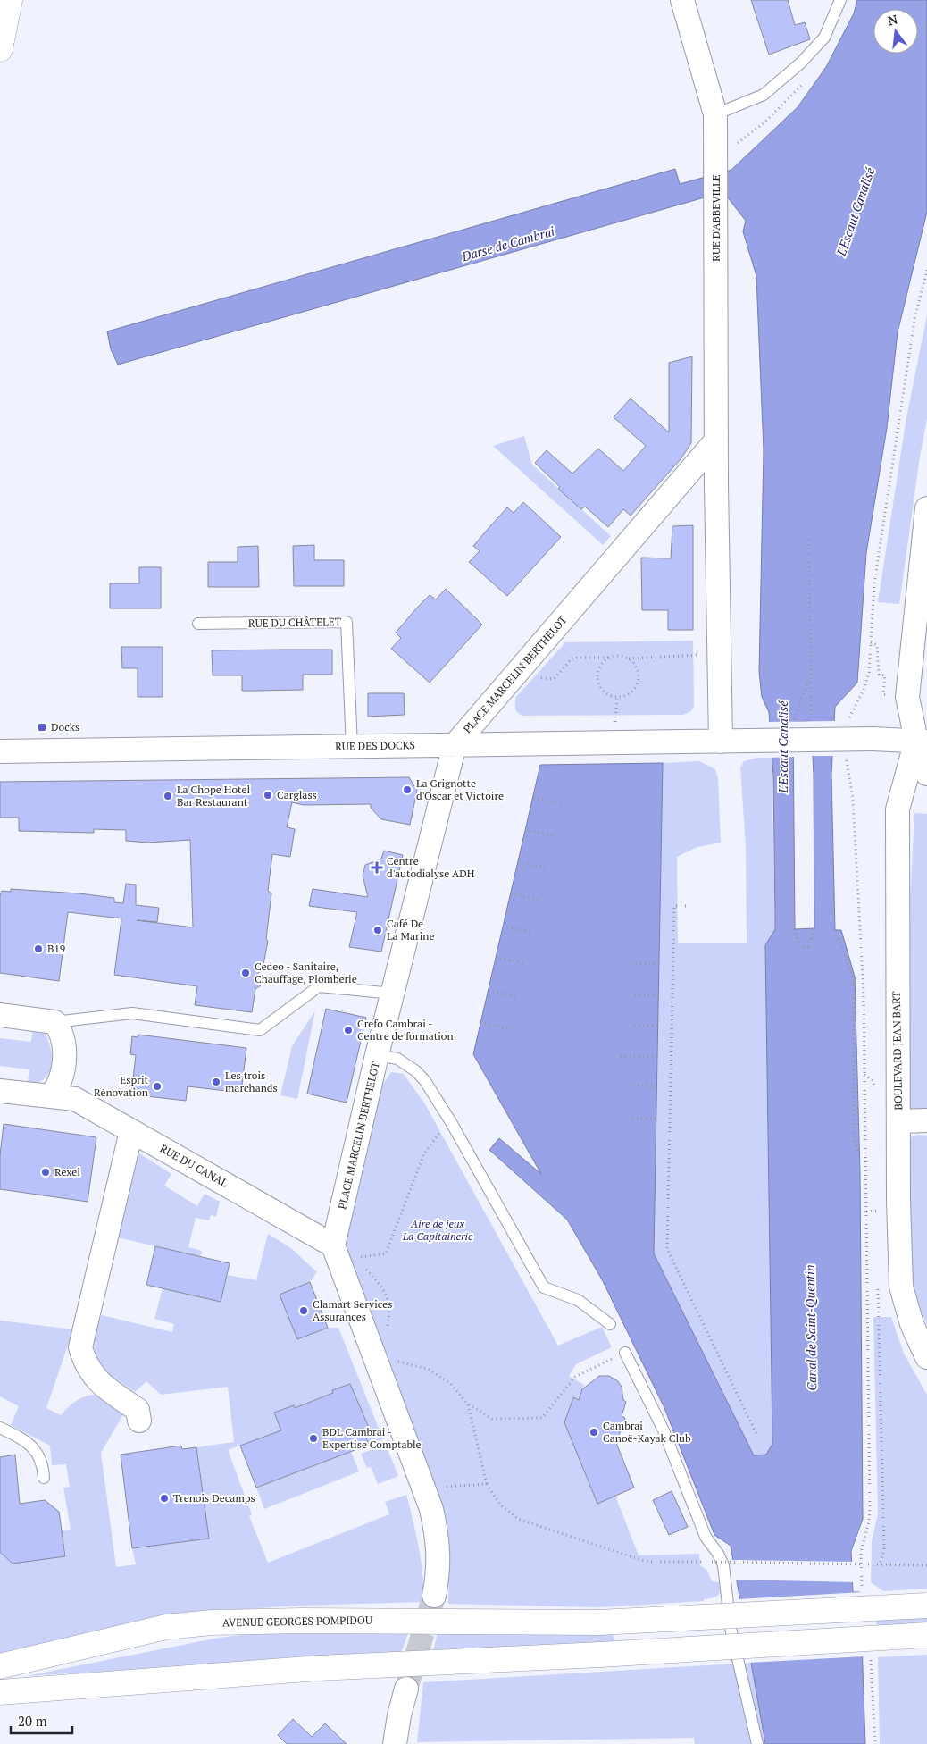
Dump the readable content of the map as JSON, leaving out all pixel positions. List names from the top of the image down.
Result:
{
  "streets": {
    "main road": ["AVENUE GEORGES POMPIDOU"],
    "street": [
      "RUE D'ABBEVILLE",
      "PLACE MARCELIN BERTHELOT",
      "RUE DES DOCKS",
      "BOULEVARD JEAN BART",
      "RUE DU CANAL"
    ],
    "lane": ["RUE DU CHÂTELET"]
  },
  "crossings": [
    ["RUE D'ABBEVILLE", "PLACE MARCELIN BERTHELOT"],
    ["RUE DU CHÂTELET", "RUE DES DOCKS"],
    ["PLACE MARCELIN BERTHELOT", "RUE DES DOCKS"],
    ["PLACE MARCELIN BERTHELOT", "RUE DU CANAL"],
    ["RUE DES DOCKS", "BOULEVARD JEAN BART"]
  ],
  "water": ["L'Escaut Canalisé", "Darse de Cambrai", "Canal de Saint-Quentin"],
  "parks": ["Aire de jeux La Capitainerie"],
  "places": {
    "transit": ["Docks"],
    "other": [
      "La Grignotte d'Oscar et Victoire",
      "Carglass",
      "La Chope Hotel Bar Restaurant",
      "Café De La Marine",
      "B19",
      "Cedeo - Sanitaire, Chauffage, Plomberie",
      "Crefo Cambrai - Centre de formation",
      "Les trois marchands",
      "Esprit Rénovation",
      "Rexel",
      "Clamart Services Assurances",
      "Cambrai Canoë-Kayak Club",
      "BDL Cambrai - Expertise Comptable",
      "Trenois Decamps"
    ],
    "health": ["Centre d'autodialyse ADH"]
  },
  "scale_bar": "20 m",
  "north": "top"
}
